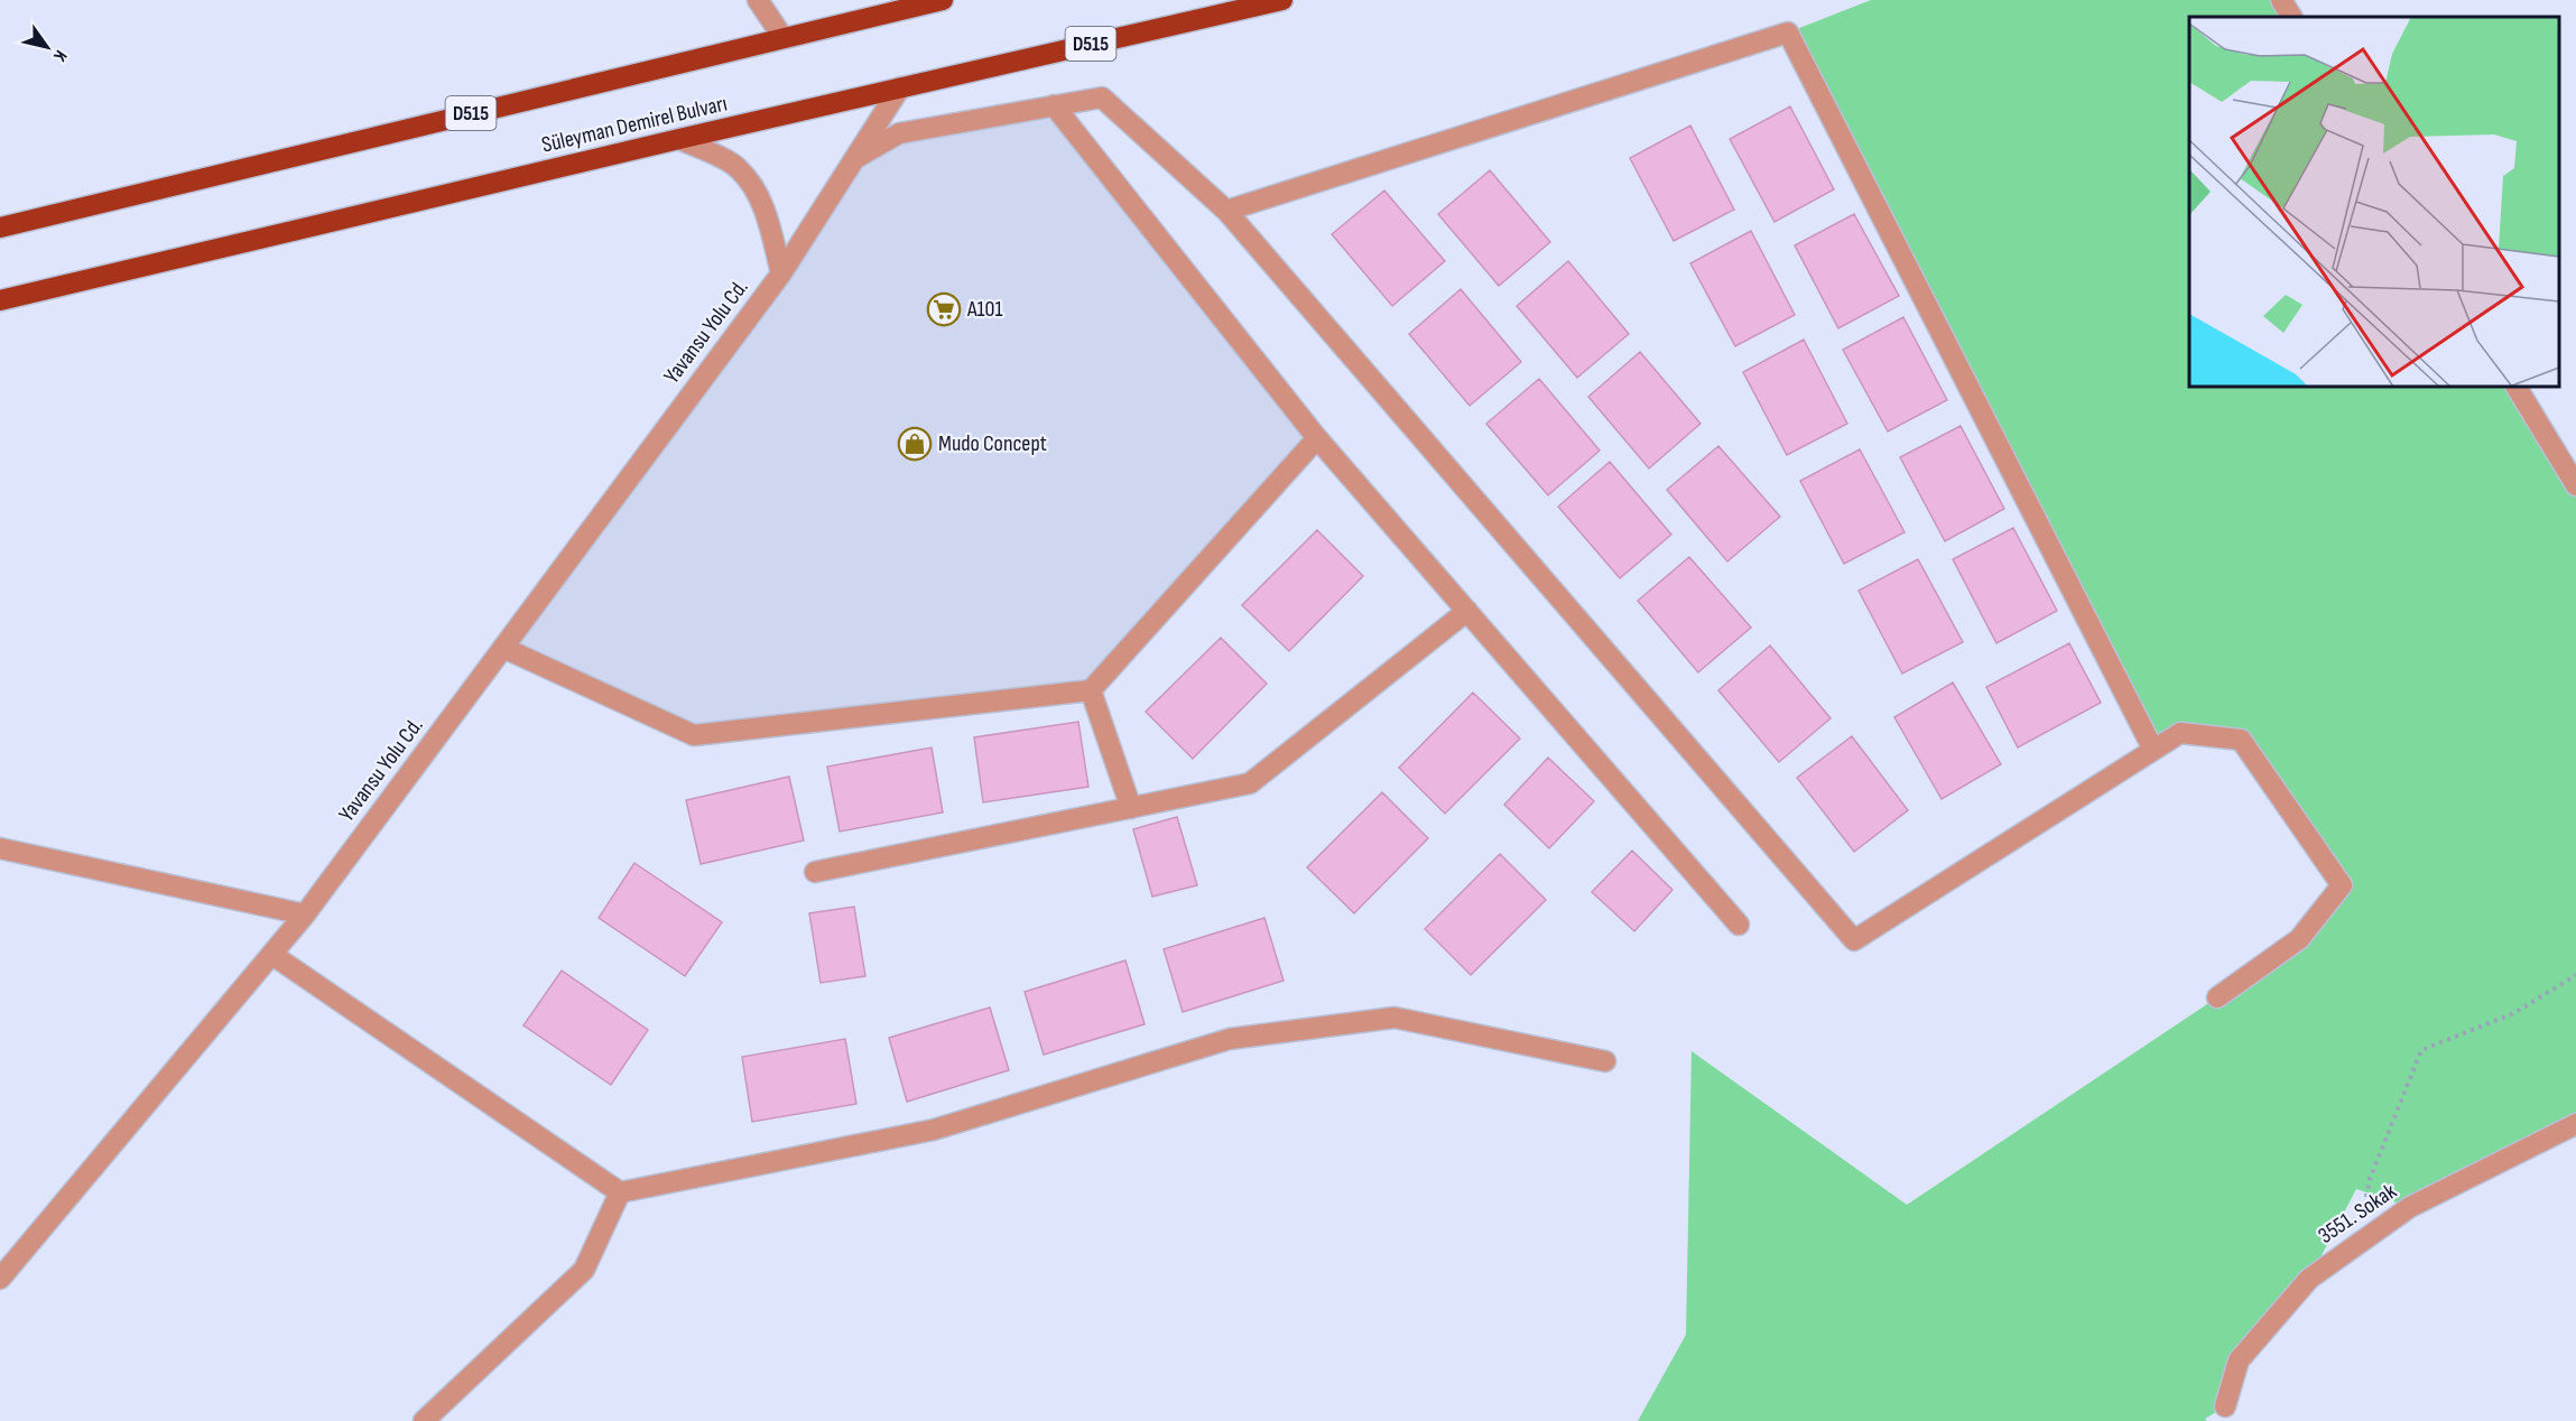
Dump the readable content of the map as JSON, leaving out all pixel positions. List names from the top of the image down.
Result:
{
  "streets": {
    "highway": ["D515", "Süleyman Demirel Bulvarı"],
    "street": ["Yavansu Yolu Cd.", "3551. Sokak"]
  },
  "crossings": [
    ["Süleyman Demirel Bulvarı", "Yavansu Yolu Cd."]
  ],
  "places": {
    "supermarket": ["A101"],
    "shop": ["Mudo Concept"]
  },
  "north": "bottom right"
}
